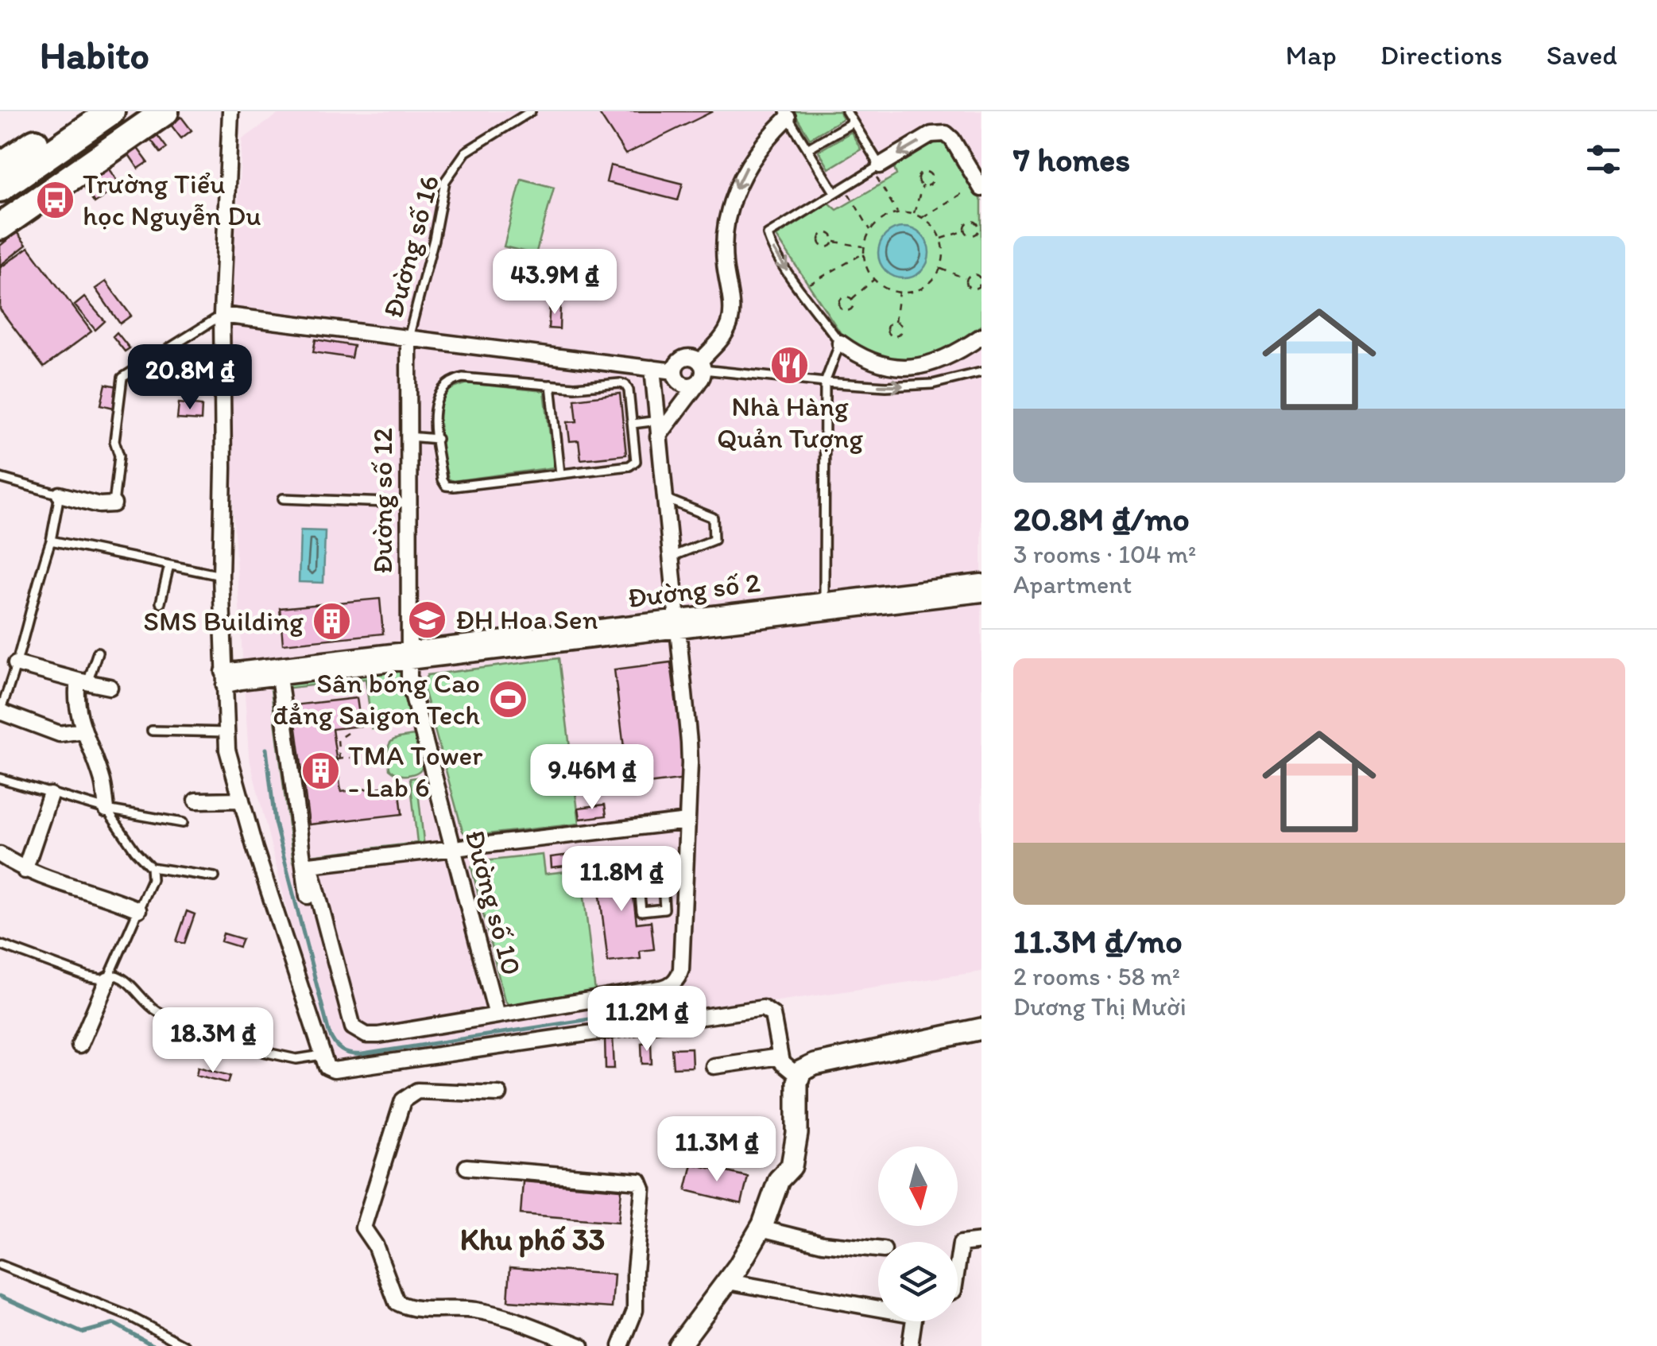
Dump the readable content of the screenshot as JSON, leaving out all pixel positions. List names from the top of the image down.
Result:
{
  "streets": {
    "street": ["Đường số 12", "Đường số 2", "Đường số 10"],
    "lane": ["Đường số 16"]
  },
  "crossings": [
    ["Đường số 16", "Đường số 12"],
    ["Đường số 12", "Đường số 2"],
    ["Đường số 12", "Đường số 10"],
    ["Đường số 2", "Đường số 10"]
  ],
  "districts": ["Khu phố 33"],
  "places": {
    "bus stop": ["Trường Tiểu học Nguyễn Du"],
    "restaurant": ["Nhà Hàng Quản Tượng"],
    "school or university": ["ĐH Hoa Sen"],
    "building": ["SMS Building", "TMA Tower - Lab 6"],
    "sports": ["Sân bóng Cao đẳng Saigon Tech"]
  },
  "north": "bottom",
  "page": {
    "header": "Habito",
    "nav": ["Map", "Directions", "Saved"],
    "heading": "7 homes",
    "list": [
      {
        "name": "20.8M ₫/mo",
        "note": "3 rooms · 104 m² · Apartment"
      },
      {
        "name": "11.3M ₫/mo",
        "note": "2 rooms · 58 m² · Dương Thị Mười"
      }
    ],
    "price": [
      "43.9M ₫",
      "20.8M ₫",
      "9.46M ₫",
      "11.8M ₫",
      "11.2M ₫",
      "18.3M ₫",
      "11.3M ₫"
    ]
  }
}
